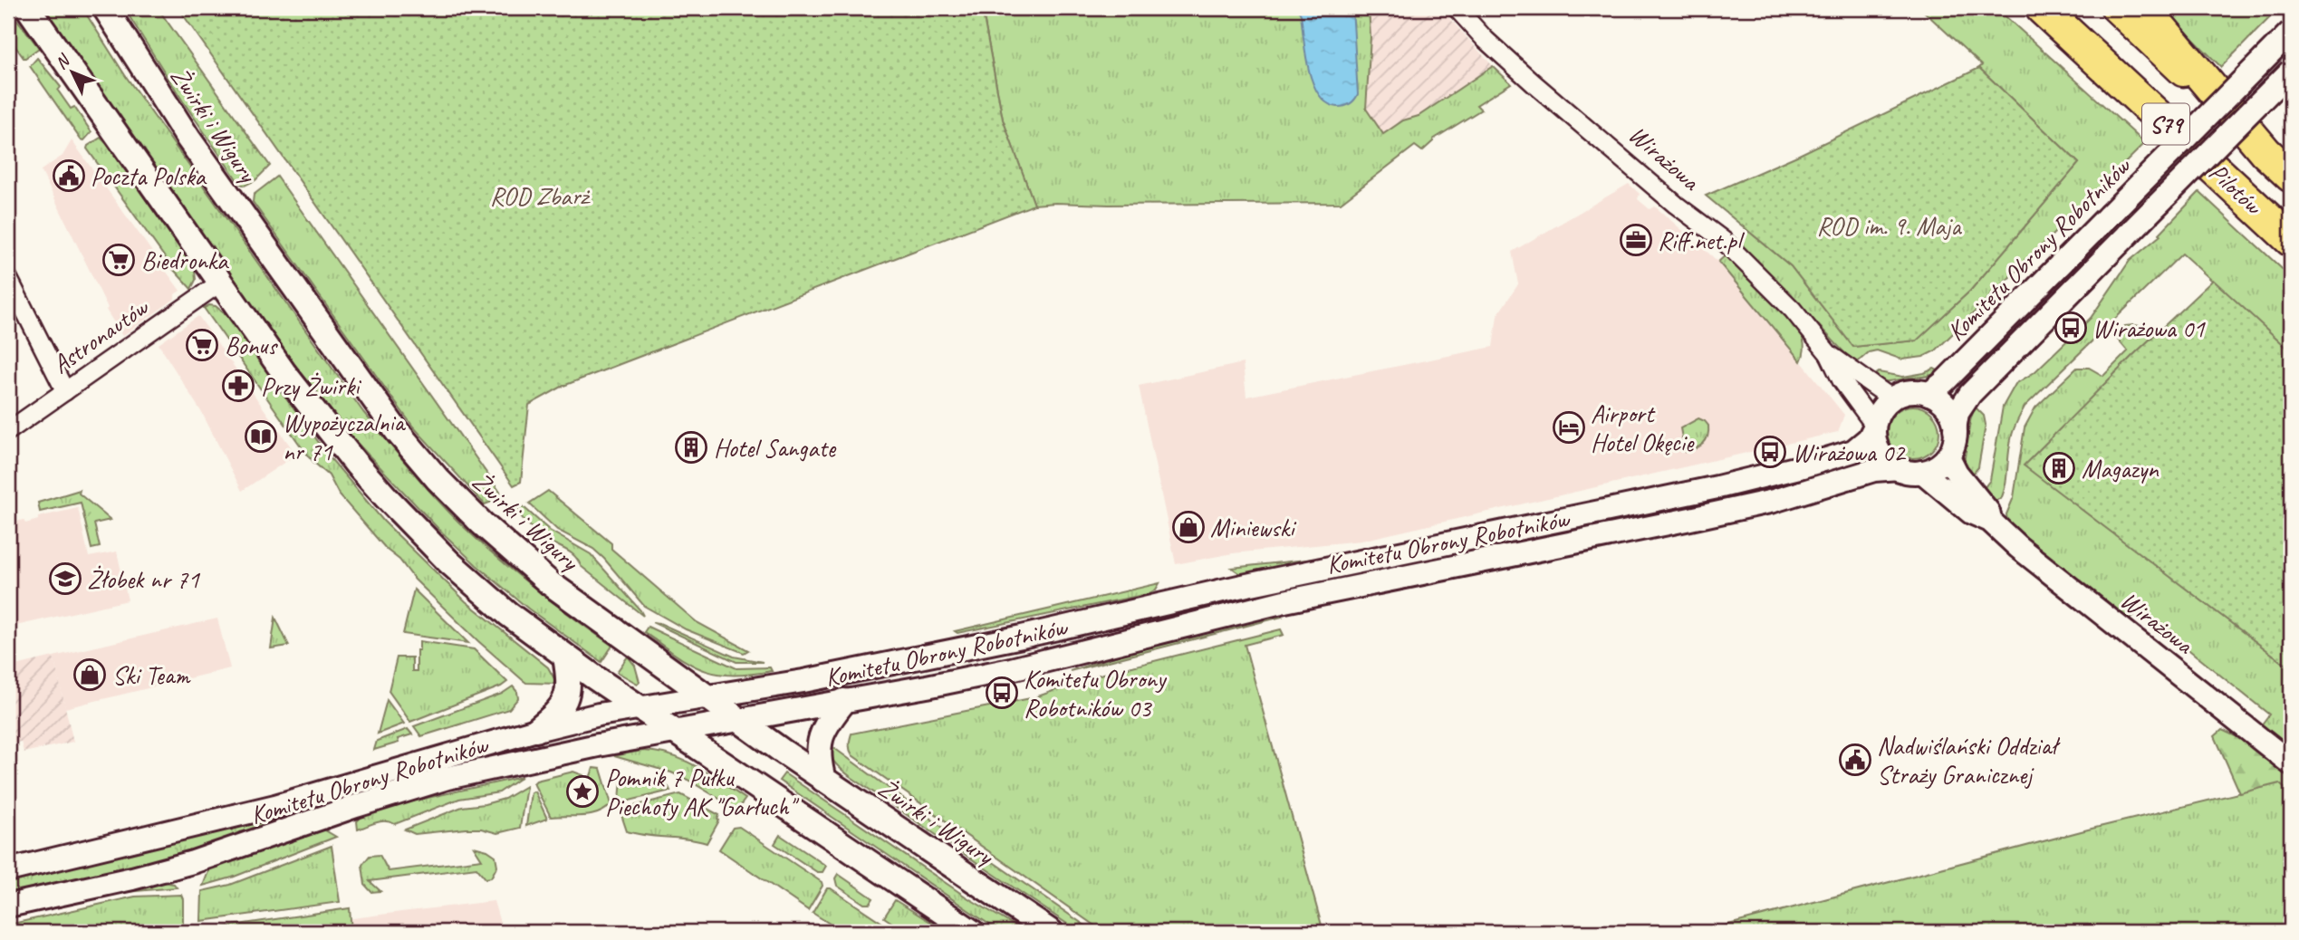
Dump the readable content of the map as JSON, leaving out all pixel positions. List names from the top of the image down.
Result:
{
  "streets": {
    "highway": ["S79", "Pilotów"],
    "main road": ["Żwirki i Wigury"],
    "street": ["Wirażowa", "Komitetu Obrony Robotników", "Astronautów"]
  },
  "crossings": [
    ["Żwirki i Wigury", "Komitetu Obrony Robotników"],
    ["Wirażowa", "Komitetu Obrony Robotników"]
  ],
  "parks": ["ROD Zbarż", "ROD im. 9. Maja"],
  "places": {
    "public building": ["Poczta Polska", "Nadwiślański Oddział Straży Granicznej"],
    "office": ["Riff.net.pl"],
    "supermarket": ["Biedronka", "Bonus"],
    "bus stop": ["Wirażowa 01", "Wirażowa 02", "Komitetu Obrony Robotników 03"],
    "pharmacy": ["Przy Żwirki"],
    "hotel": ["Airport Hotel Okęcie"],
    "library": ["Wypożyczalnia nr 71"],
    "building": ["Hotel Sangate", "Magazyn"],
    "shop": ["Miniewski", "Ski Team"],
    "school or university": ["Żłobek nr 71"],
    "place": ["Pomnik 7 Pułku Piechoty AK \"Garłuch\""]
  },
  "north": "top left"
}
